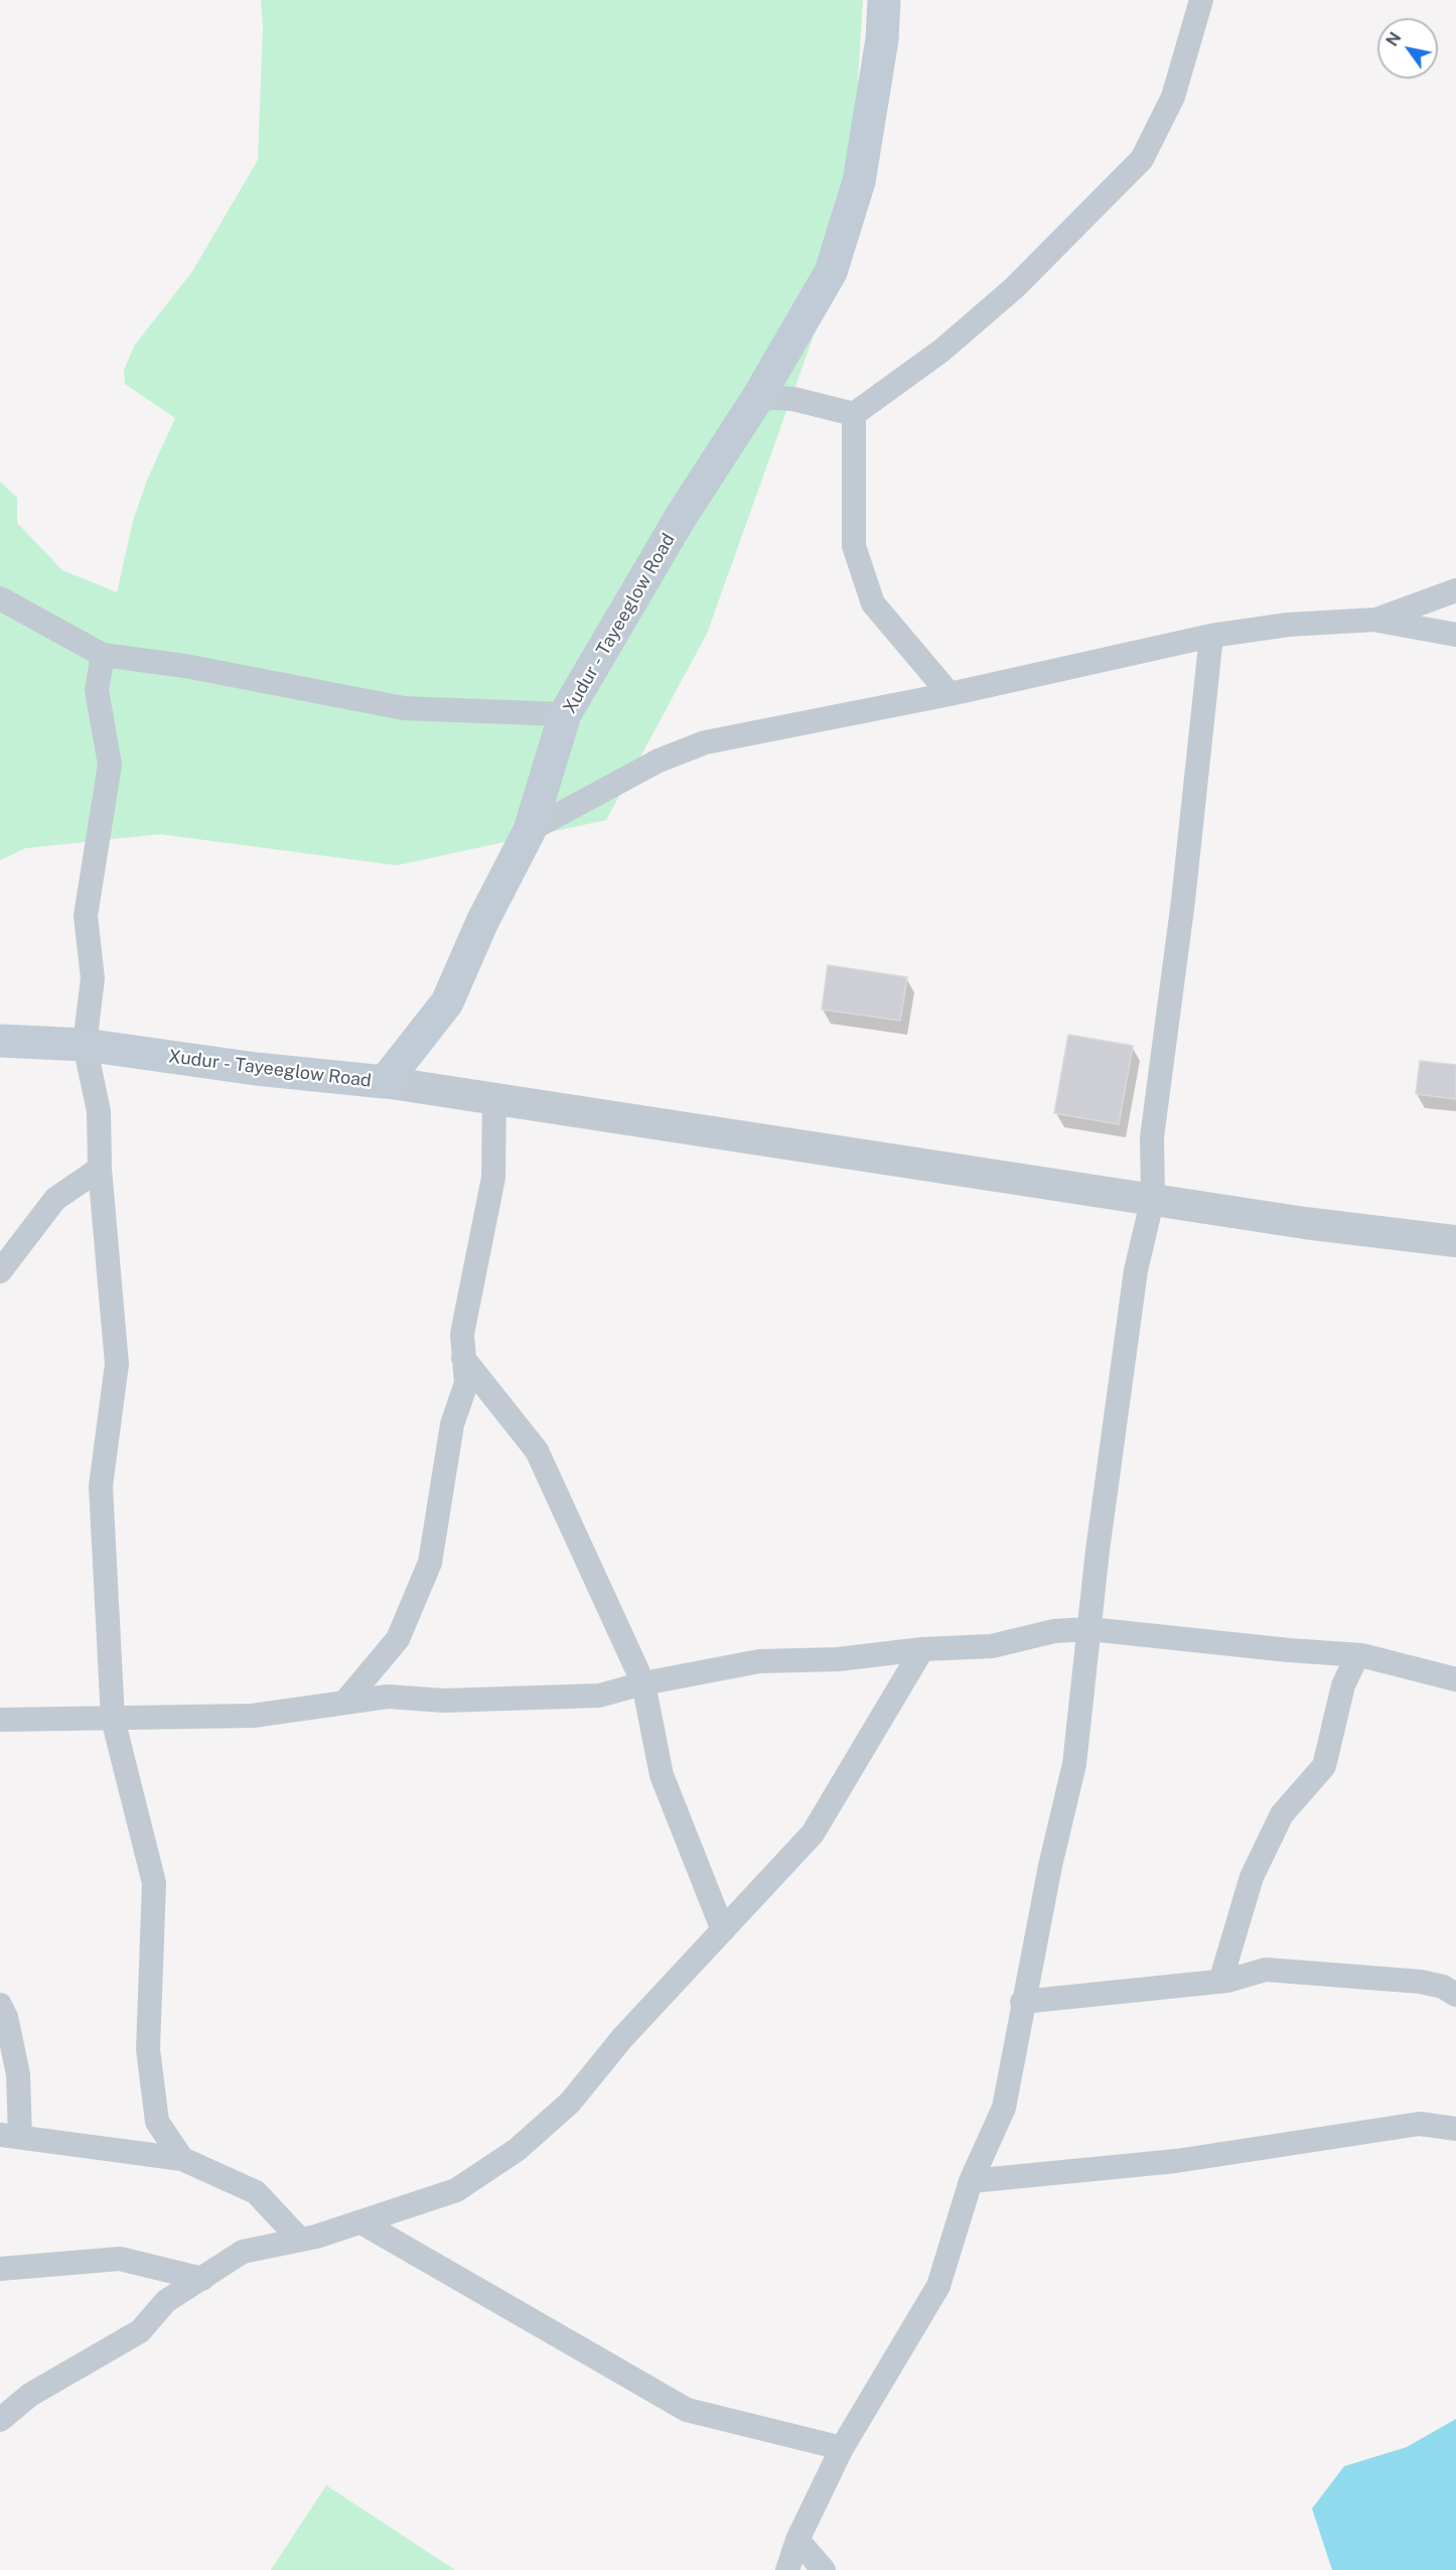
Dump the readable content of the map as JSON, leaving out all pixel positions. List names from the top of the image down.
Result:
{
  "streets": {
    "main road": ["Xudur - Tayeeglow Road"]
  },
  "north": "top left"
}
